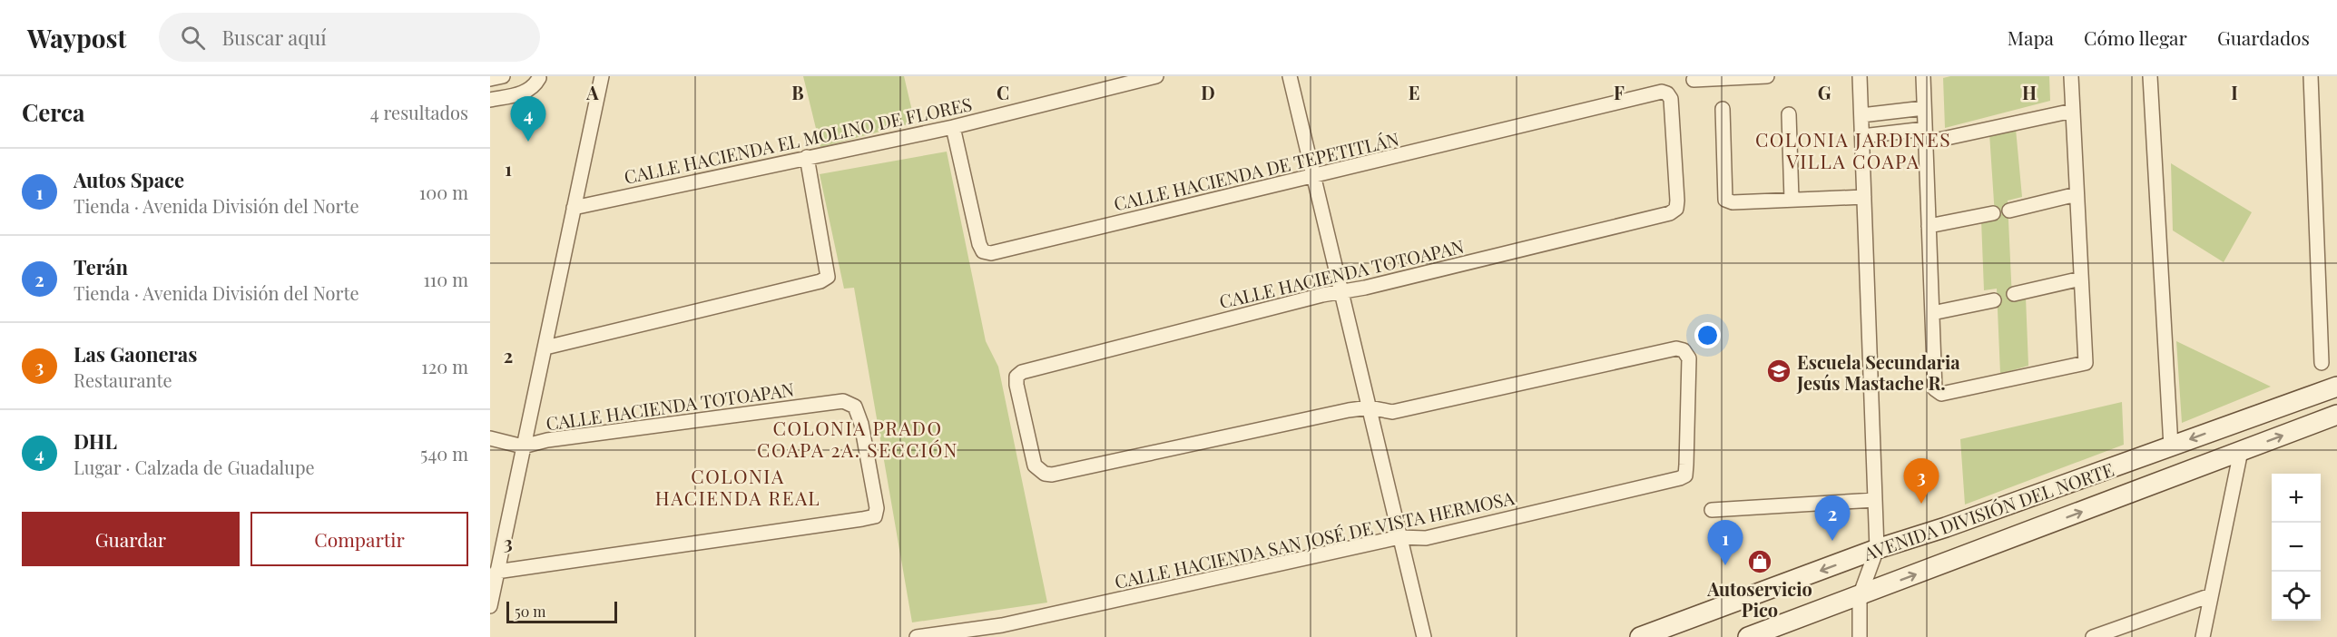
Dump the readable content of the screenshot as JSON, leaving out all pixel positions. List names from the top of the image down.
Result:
{
  "streets": {
    "main road": ["AVENIDA DIVISIÓN DEL NORTE"],
    "street": [
      "CALLE HACIENDA EL MOLINO DE FLORES",
      "CALLE HACIENDA DE TEPETITLÁN",
      "CALLE HACIENDA TOTOAPAN",
      "CALLE HACIENDA SAN JOSÉ DE VISTA HERMOSA"
    ]
  },
  "crossings": [
    ["CALLE HACIENDA EL MOLINO DE FLORES", "CALLE HACIENDA DE TEPETITLÁN"],
    ["CALLE HACIENDA DE TEPETITLÁN", "CALLE HACIENDA TOTOAPAN"],
    ["CALLE HACIENDA TOTOAPAN", "CALLE HACIENDA SAN JOSÉ DE VISTA HERMOSA"]
  ],
  "districts": ["COLONIA JARDINES VILLA COAPA", "COLONIA PRADO COAPA 2A. SECCIÓN", "COLONIA HACIENDA REAL"],
  "places": {
    "school or university": ["Escuela Secundaria Jesús Mastache R."],
    "shop": ["Autoservicio Pico"]
  },
  "scale_bar": "50 m",
  "page": {
    "header": "Waypost",
    "search": "Buscar aquí",
    "nav": ["Mapa", "Cómo llegar", "Guardados"],
    "heading": ["Cerca", "4 resultados"],
    "pins": [
      "4",
      "3",
      "2",
      "1"
    ],
    "list": [
      {
        "mark": "1",
        "name": "Autos Space",
        "note": "Tienda · Avenida División del Norte",
        "value": "100 m"
      },
      {
        "mark": "2",
        "name": "Terán",
        "note": "Tienda · Avenida División del Norte",
        "value": "110 m"
      },
      {
        "mark": "3",
        "name": "Las Gaoneras",
        "note": "Restaurante",
        "value": "120 m"
      },
      {
        "mark": "4",
        "name": "DHL",
        "note": "Lugar · Calzada de Guadalupe",
        "value": "540 m"
      }
    ],
    "map_buttons": ["+", "−"],
    "buttons": ["Guardar", "Compartir"],
    "scale": "50 m"
  },
  "grid": {
    "columns": [
      "A",
      "B",
      "C",
      "D",
      "E",
      "F",
      "G",
      "H",
      "I"
    ],
    "rows": ["1", "2", "3"]
  }
}
